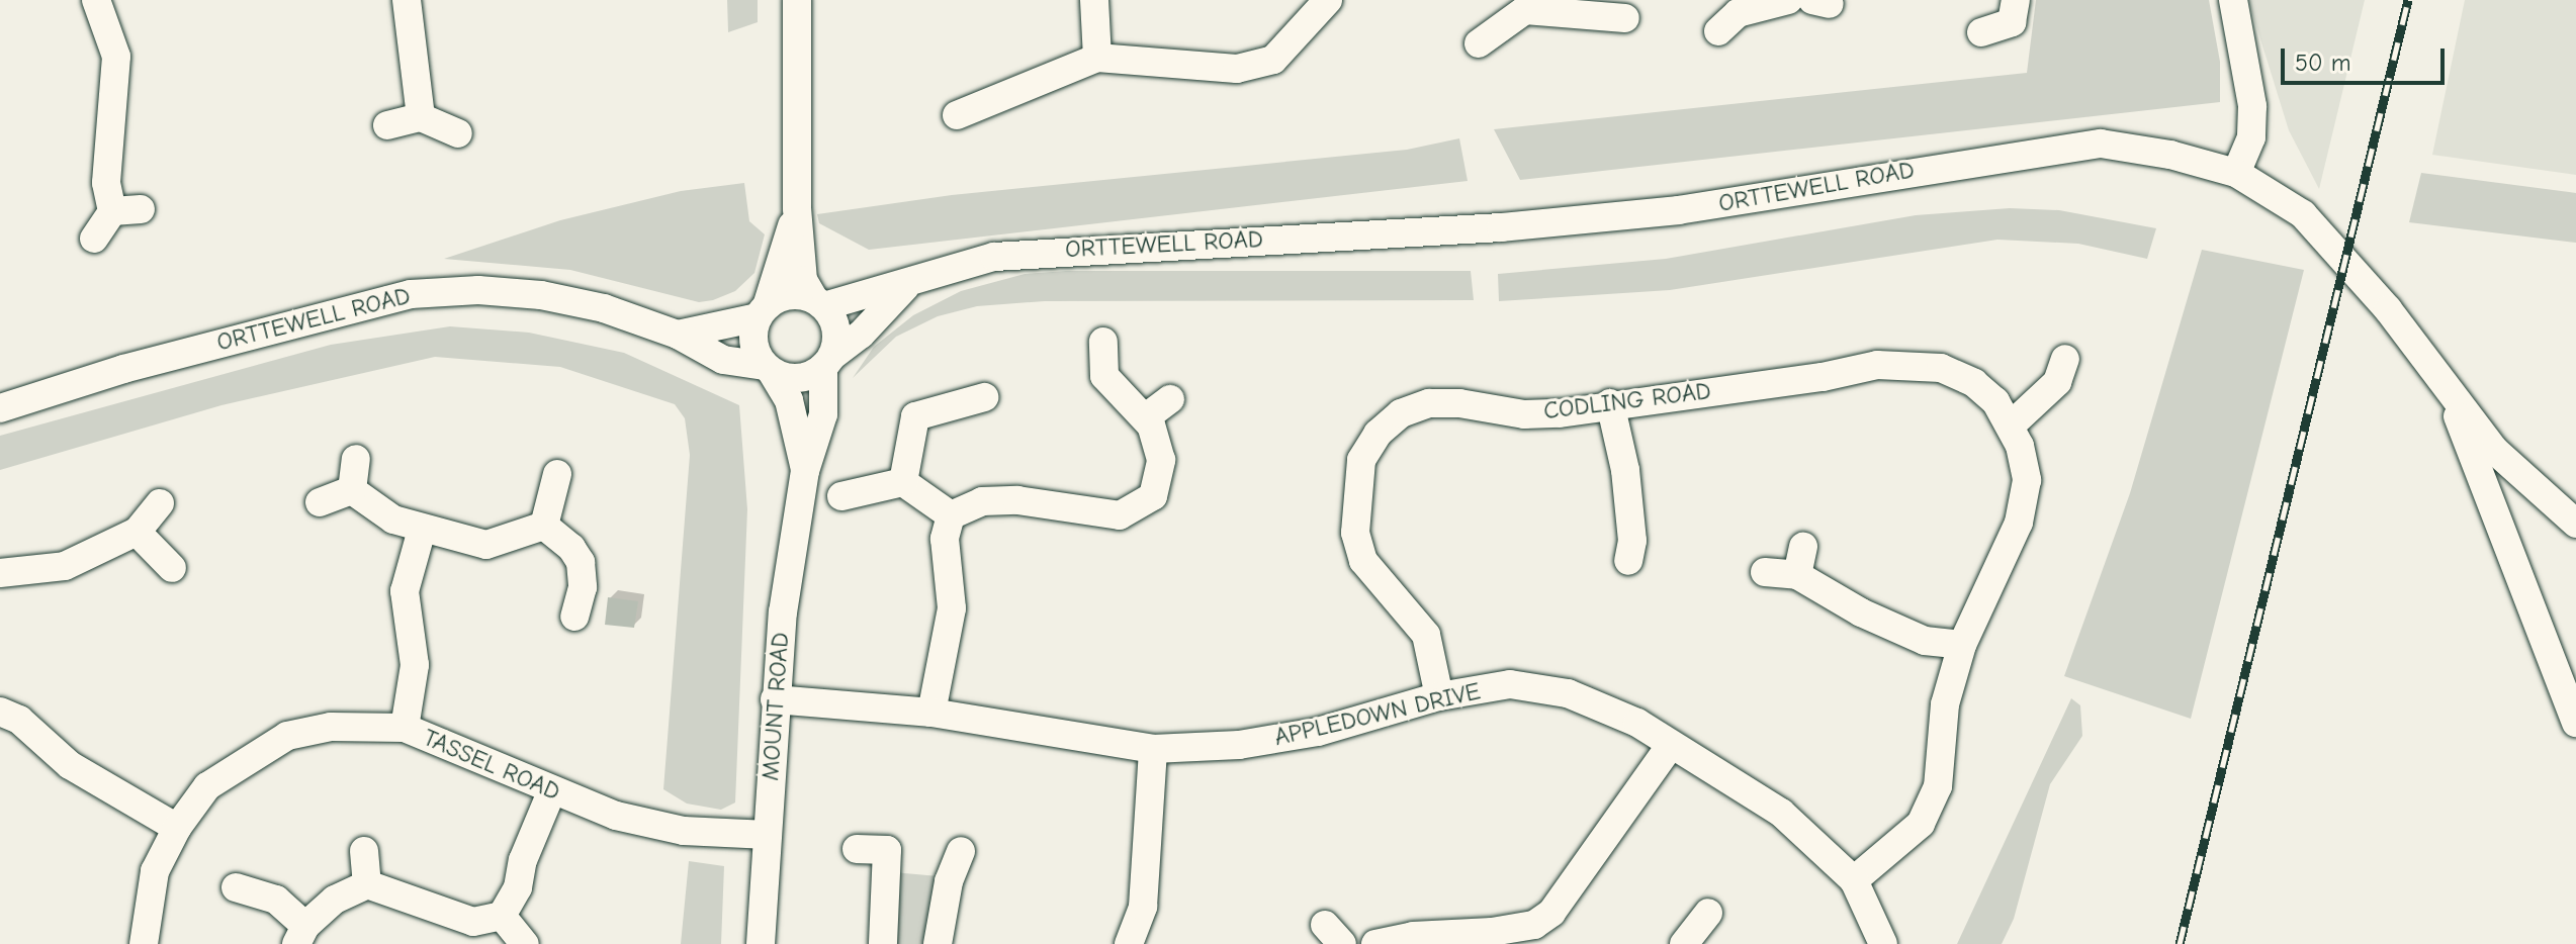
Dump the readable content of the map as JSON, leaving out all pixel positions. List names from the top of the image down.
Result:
{
  "streets": {
    "street": [
      "ORTTEWELL ROAD",
      "CODLING ROAD",
      "MOUNT ROAD",
      "APPLEDOWN DRIVE",
      "TASSEL ROAD"
    ]
  },
  "crossings": [
    ["ORTTEWELL ROAD", "MOUNT ROAD"],
    ["CODLING ROAD", "APPLEDOWN DRIVE"],
    ["MOUNT ROAD", "APPLEDOWN DRIVE"],
    ["MOUNT ROAD", "TASSEL ROAD"]
  ],
  "scale_bar": "50 m"
}
